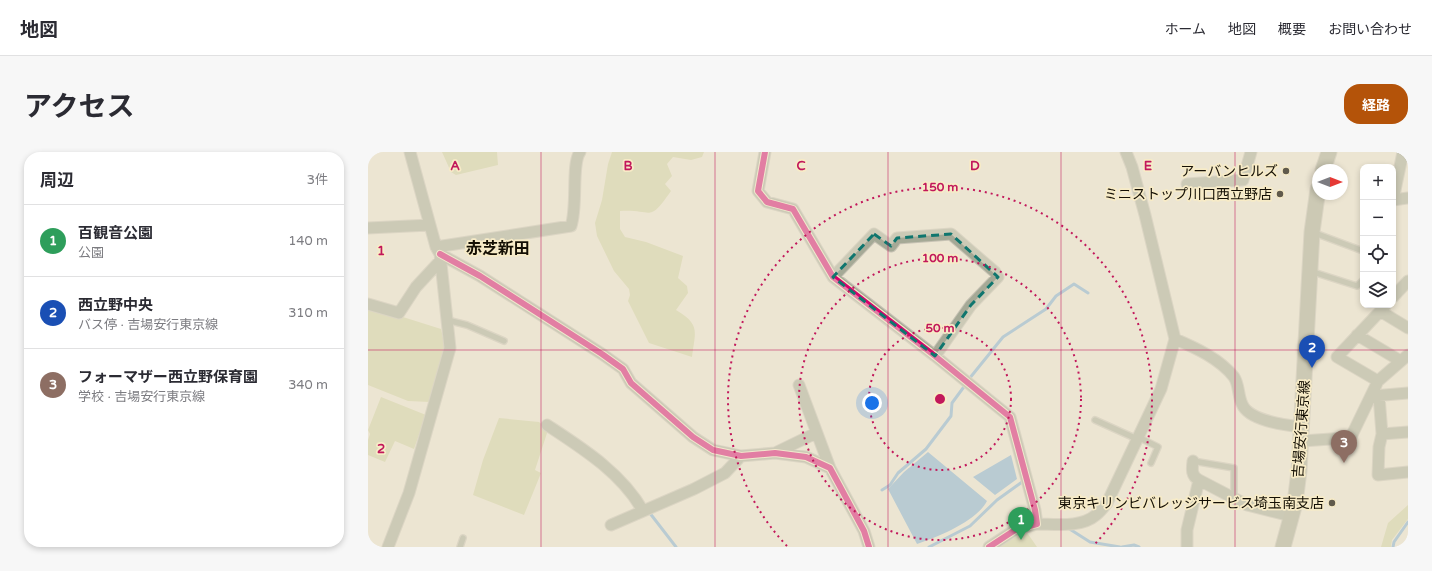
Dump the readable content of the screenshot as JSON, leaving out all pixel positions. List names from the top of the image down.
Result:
{
  "streets": {
    "main road": ["吉場安行東京線"]
  },
  "districts": ["赤芝新田"],
  "places": ["アーバンヒルズ", "ミニストップ川口西立野店", "東京キリンビバレッジサービス埼玉南支店"],
  "north": "right",
  "page": {
    "header": "地図",
    "nav": [
      "ホーム",
      "地図",
      "概要",
      "お問い合わせ"
    ],
    "title": "アクセス",
    "buttons": "経路",
    "heading": ["周辺", "3件"],
    "map_buttons": ["+", "−"],
    "list": [
      {
        "mark": "1",
        "name": "百観音公園",
        "note": "公園",
        "value": "140 m"
      },
      {
        "mark": "2",
        "name": "西立野中央",
        "note": "バス停 · 吉場安行東京線",
        "value": "310 m"
      },
      {
        "mark": "3",
        "name": "フォーマザー西立野保育園",
        "note": "学校 · 吉場安行東京線",
        "value": "340 m"
      }
    ],
    "pins": ["2", "3", "1"]
  },
  "grid": {
    "columns": [
      "A",
      "B",
      "C",
      "D",
      "E"
    ],
    "rows": ["1", "2"]
  },
  "rings": ["150 m", "100 m", "50 m"]
}
